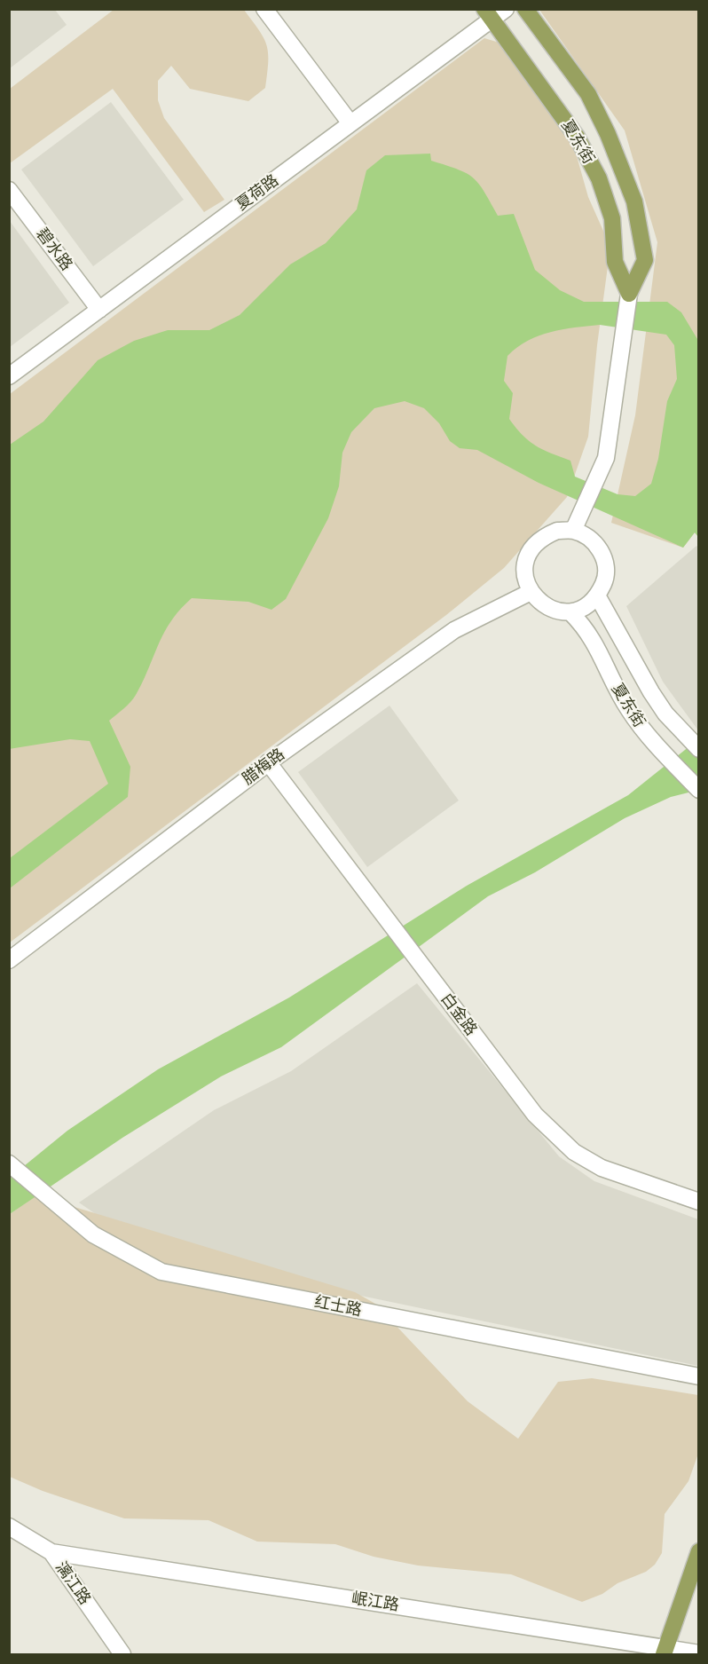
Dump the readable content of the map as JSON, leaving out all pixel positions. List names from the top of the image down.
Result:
{
  "streets": {
    "main road": ["夏东街"],
    "street": [
      "夏荷路",
      "碧水路",
      "腊梅路",
      "白金路",
      "红士路",
      "漓江路",
      "岷江路"
    ]
  },
  "crossings": [
    ["夏东街", "夏荷路"],
    ["夏东街", "腊梅路"],
    ["夏荷路", "碧水路"],
    ["腊梅路", "白金路"],
    ["漓江路", "岷江路"]
  ]
}
